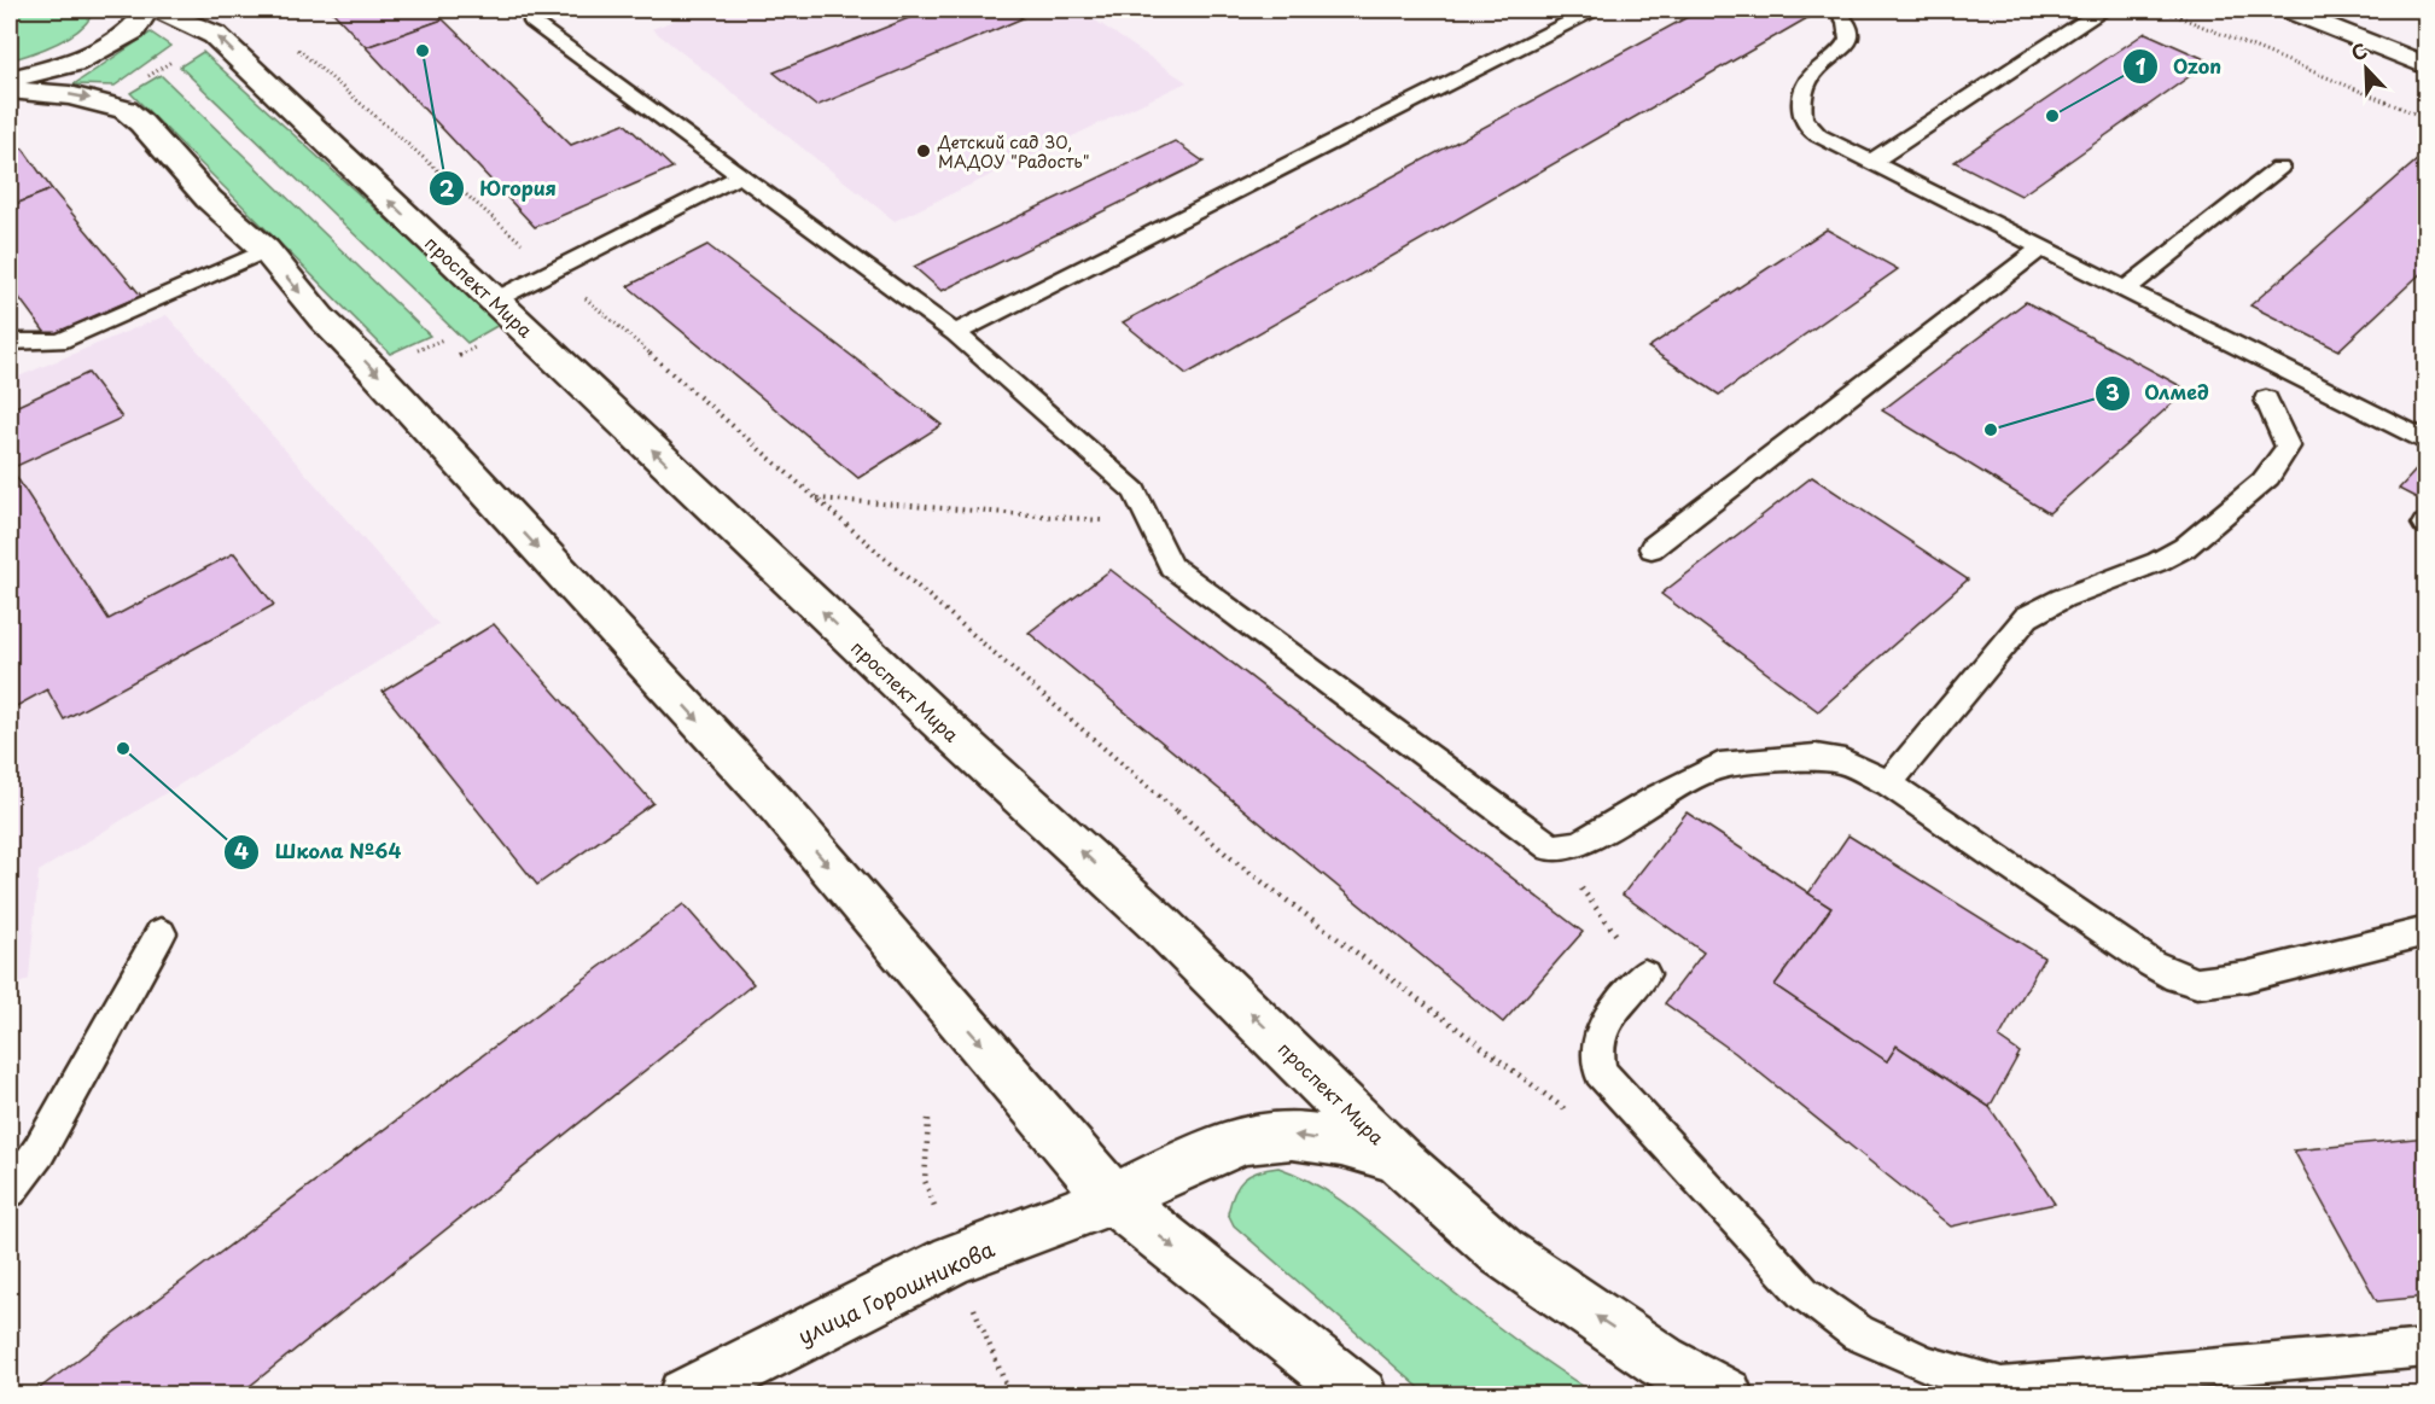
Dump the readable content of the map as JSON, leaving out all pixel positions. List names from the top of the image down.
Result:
{
  "streets": {
    "main road": ["проспект Мира", "улица Горошникова"]
  },
  "crossings": [
    ["проспект Мира", "улица Горошникова"]
  ],
  "one_way": ["улица Горошникова"],
  "places": [
    "Югория",
    "Ozon",
    "Детский сад 30, МАДОУ \"Радость\"",
    "Олмед",
    "Школа №64"
  ],
  "north": "top left"
}
